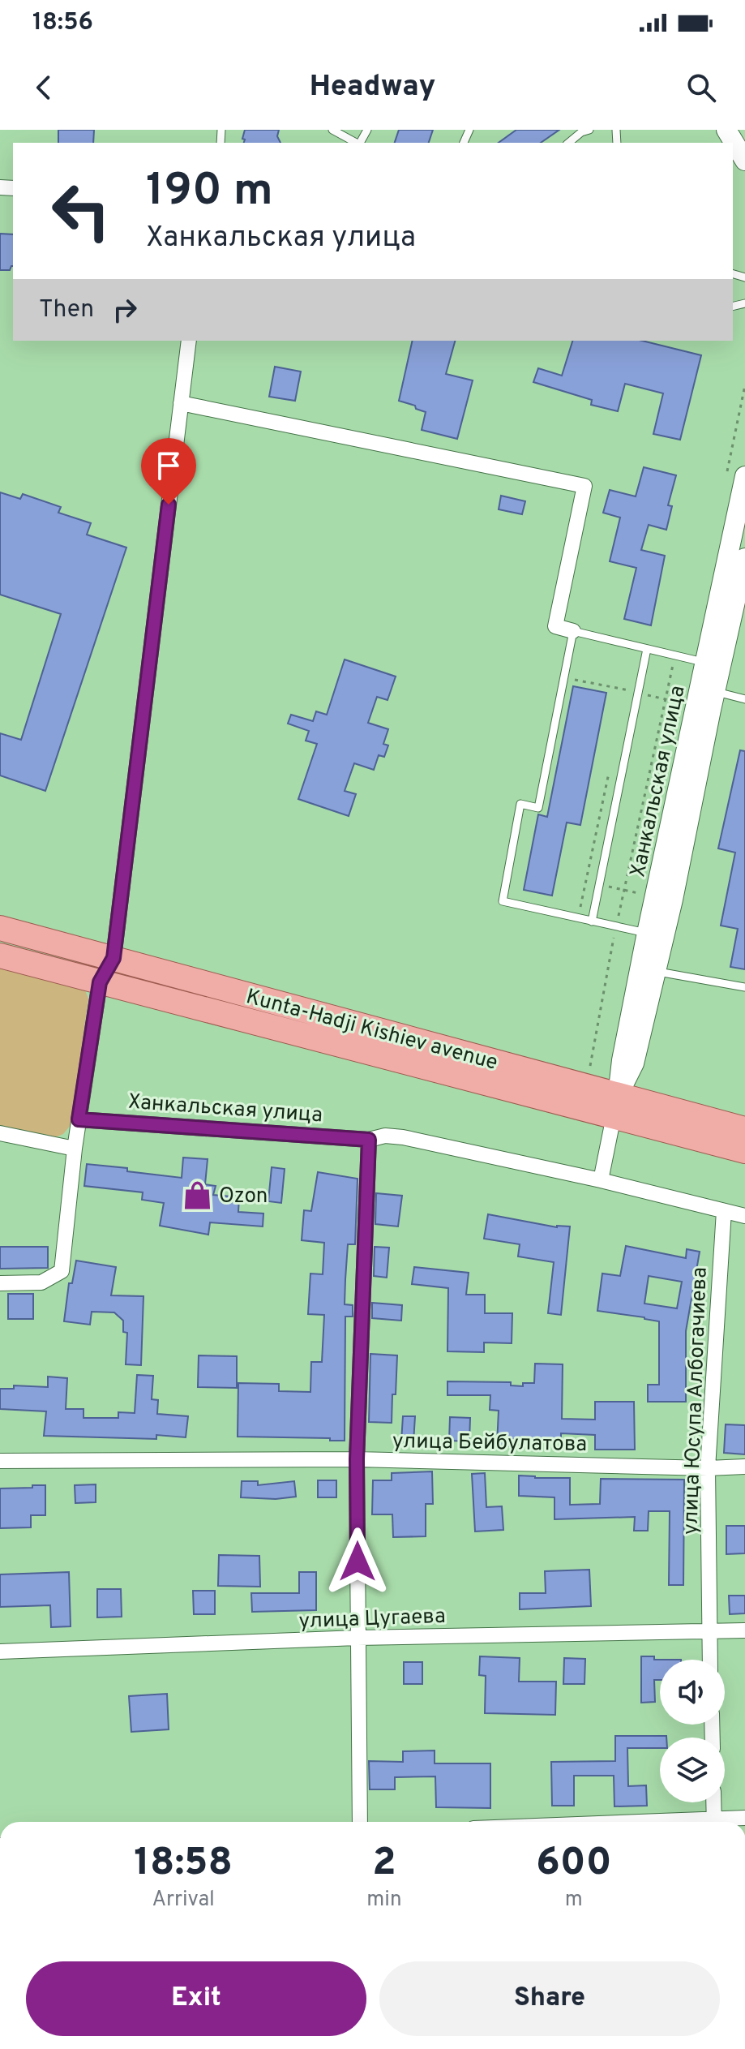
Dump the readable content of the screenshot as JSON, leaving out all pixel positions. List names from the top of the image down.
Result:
{
  "streets": {
    "main road": ["Kunta-Hadji Kishiev avenue"],
    "street": [
      "Ханкальская улица",
      "улица Юсупа Албогачиева",
      "улица Бейбулатова",
      "улица Цугаева"
    ]
  },
  "crossings": [
    ["Ханкальская улица", "Kunta-Hadji Kishiev avenue"],
    ["Ханкальская улица", "улица Юсупа Албогачиева"],
    ["улица Юсупа Албогачиева", "улица Бейбулатова"],
    ["улица Юсупа Албогачиева", "улица Цугаева"]
  ],
  "places": {
    "shop": ["Ozon"]
  },
  "page": {
    "status": "18:56",
    "header": "Headway",
    "turn": ["190 m", "Ханкальская улица"],
    "then": "Then",
    "eta": [
      "18:58",
      "Arrival",
      "2",
      "min",
      "600",
      "m"
    ],
    "buttons": ["Exit", "Share"]
  }
}
